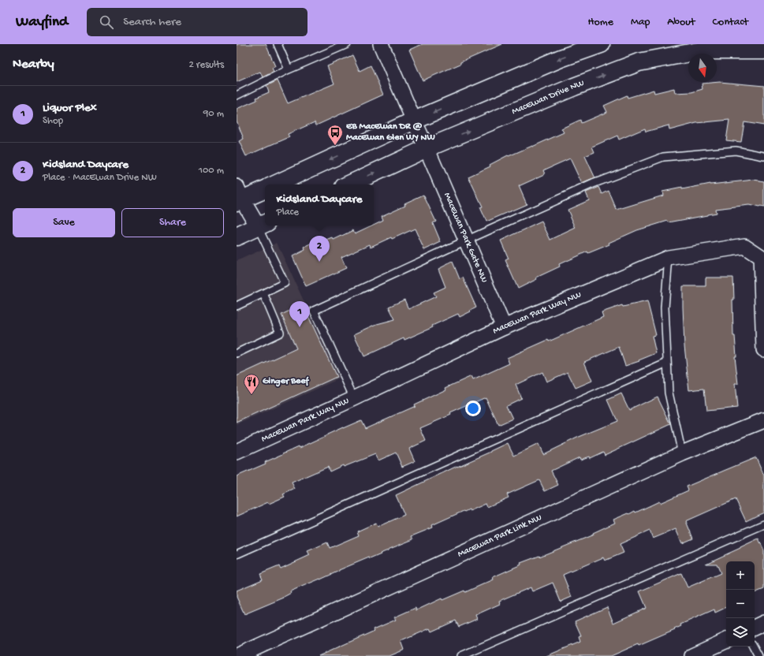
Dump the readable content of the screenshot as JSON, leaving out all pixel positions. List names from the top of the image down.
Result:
{
  "streets": {
    "street": [
      "MacEwan Drive NW",
      "MacEwan Park Gate NW",
      "MacEwan Park Way NW",
      "MacEwan Park Link NW"
    ]
  },
  "crossings": [
    ["MacEwan Drive NW", "MacEwan Park Gate NW"],
    ["MacEwan Park Gate NW", "MacEwan Park Way NW"]
  ],
  "places": {
    "bus stop": ["EB MacEwan DR @ MacEwan Glen WY NW"],
    "restaurant": ["Ginger Beef"]
  },
  "north": "bottom",
  "page": {
    "header": "Wayfind",
    "search": "Search here",
    "nav": [
      "Home",
      "Map",
      "About",
      "Contact"
    ],
    "heading": ["Nearby", "2 results"],
    "list": [
      {
        "mark": "1",
        "name": "Liquor Plex",
        "note": "Shop",
        "value": "90 m"
      },
      {
        "mark": "2",
        "name": "Kidsland Daycare",
        "note": "Place · MacEwan Drive NW",
        "value": "100 m"
      }
    ],
    "popup": ["Kidsland Daycare", "Place"],
    "buttons": ["Save", "Share"],
    "pins": ["2", "1"],
    "map_buttons": ["+", "−"]
  }
}
